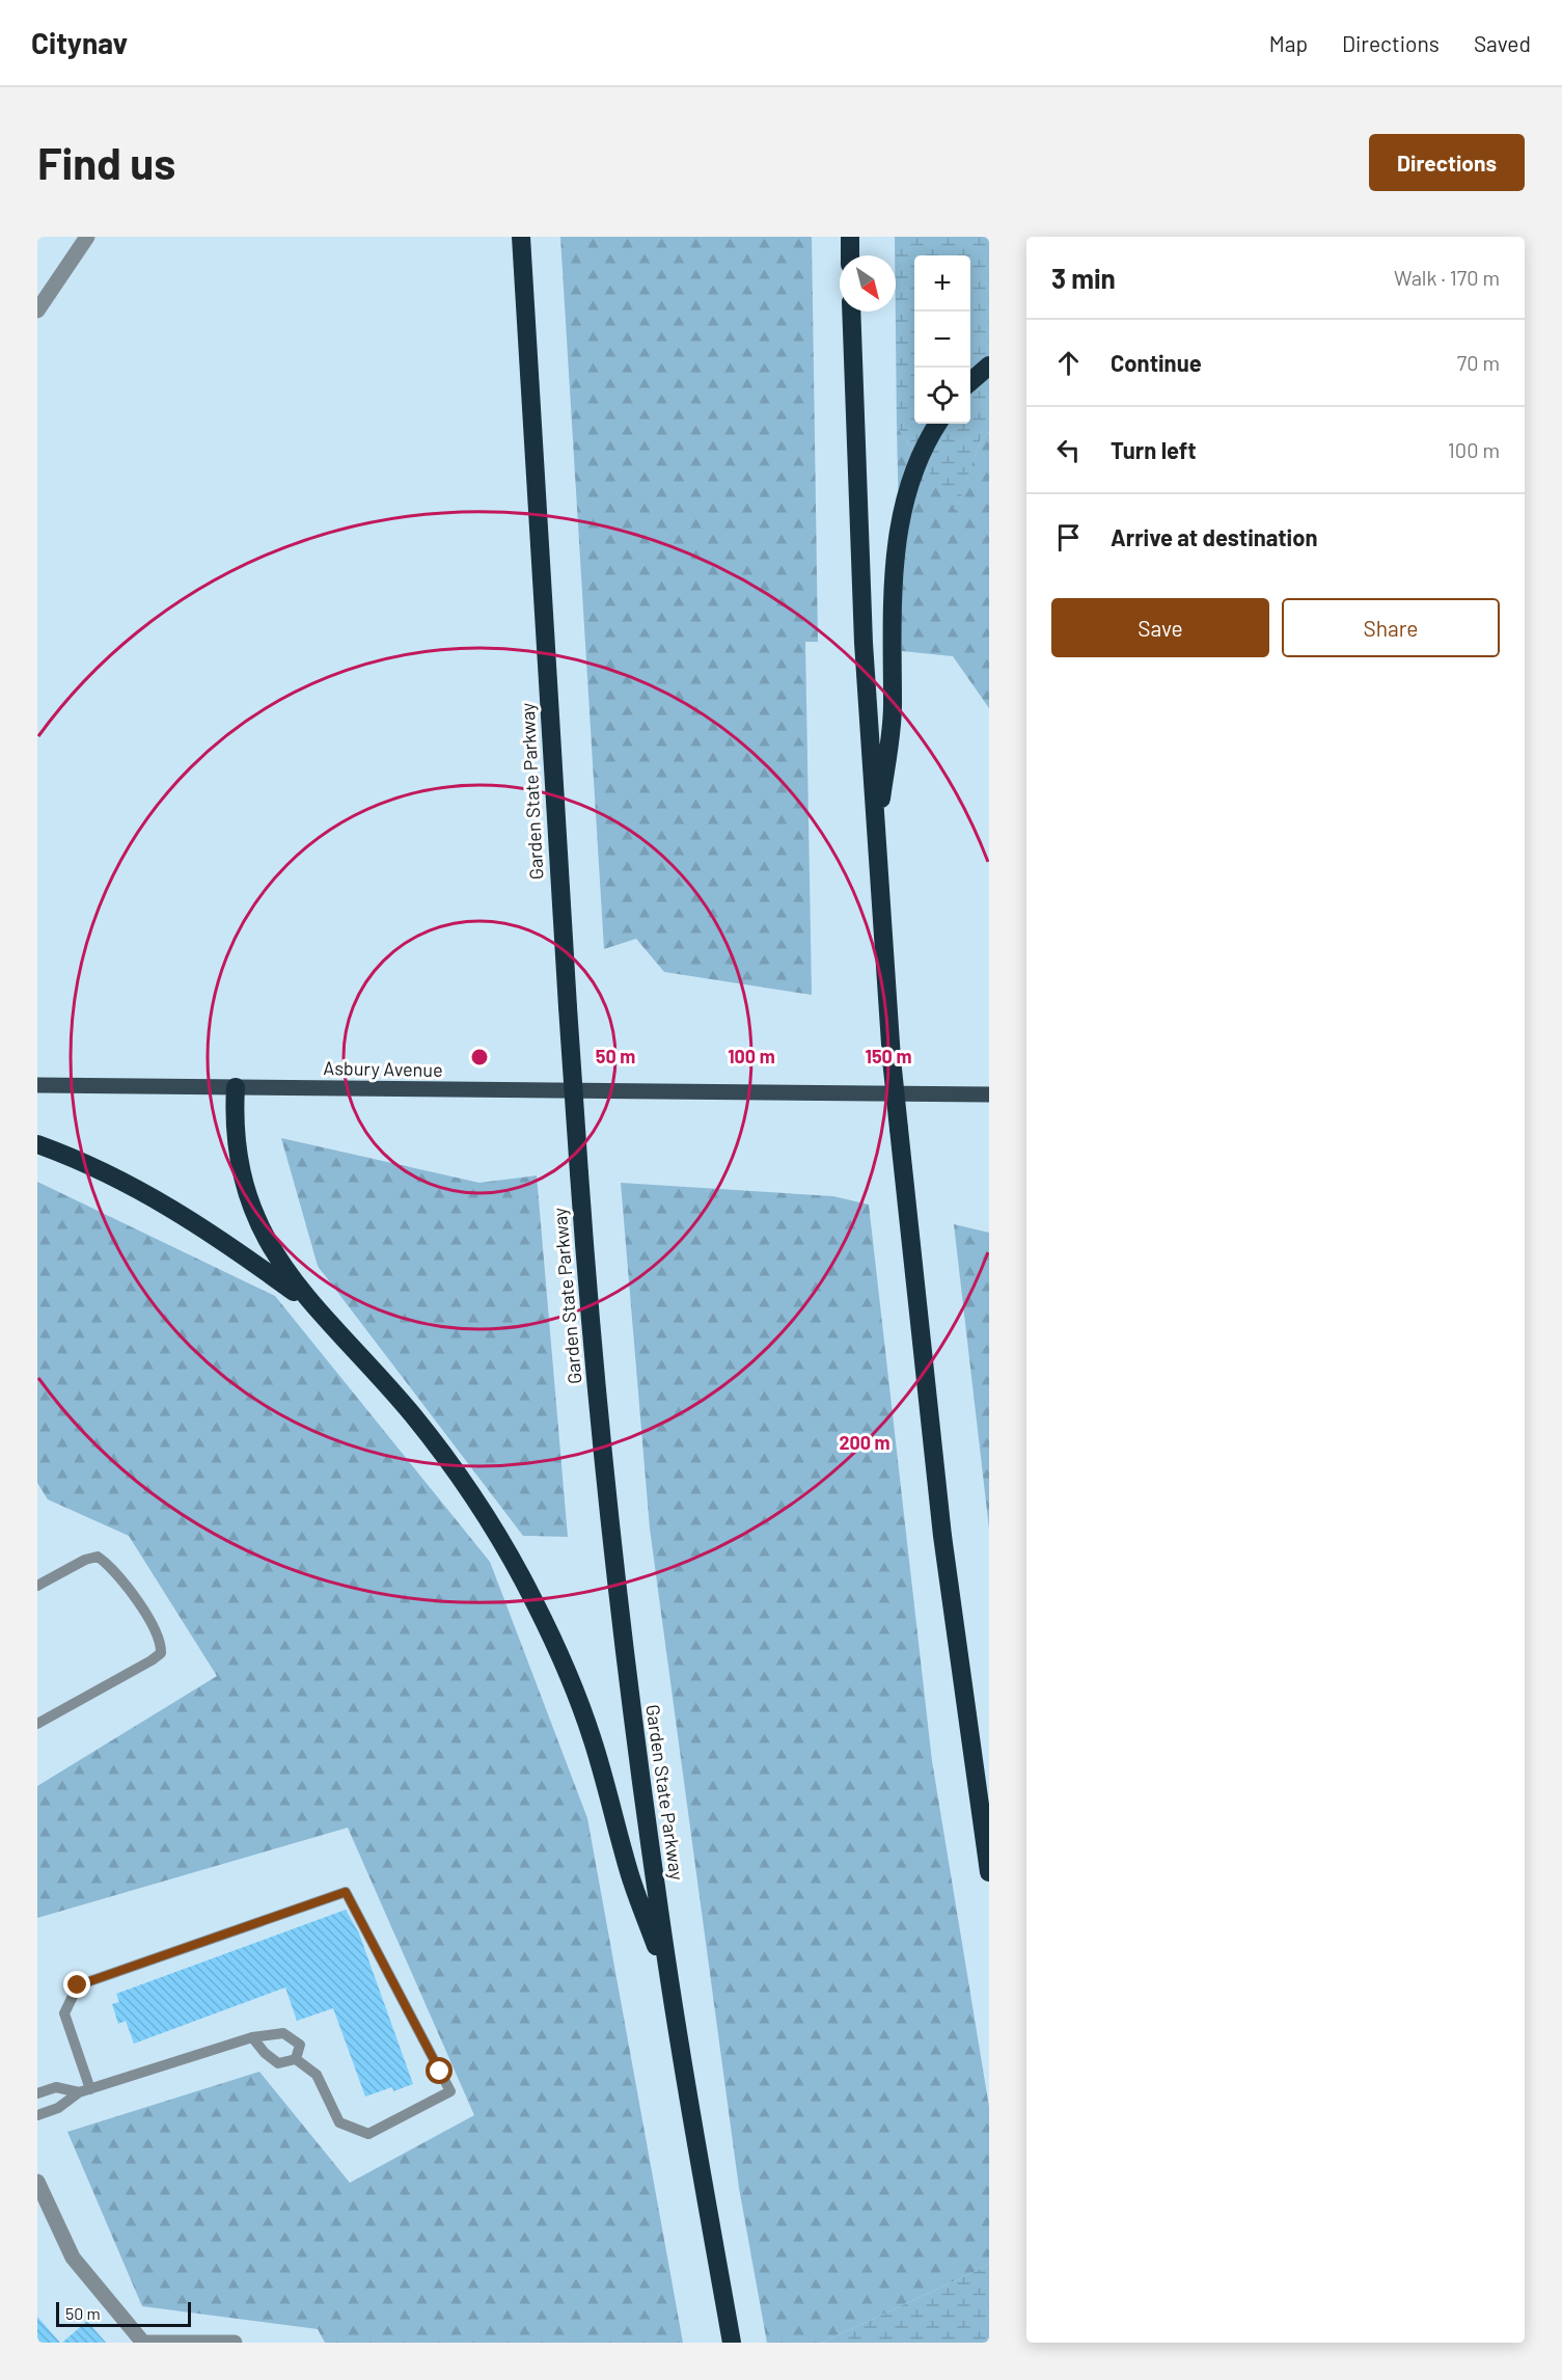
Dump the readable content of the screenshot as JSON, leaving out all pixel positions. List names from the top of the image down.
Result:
{
  "streets": {
    "highway": ["Garden State Parkway"],
    "main road": ["Asbury Avenue"]
  },
  "scale_bar": "50 m",
  "north": "bottom right",
  "page": {
    "header": "Citynav",
    "nav": ["Map", "Directions", "Saved"],
    "buttons": [
      "Directions",
      ["Save", "Share"]
    ],
    "title": "Find us",
    "heading": ["3 min", "Walk · 170 m"],
    "map_buttons": ["+", "−"],
    "list": [
      ["Continue", "70 m"],
      ["Turn left", "100 m"],
      "Arrive at destination"
    ],
    "scale": "50 m"
  },
  "rings": [
    "50 m",
    "100 m",
    "150 m",
    "200 m"
  ]
}
